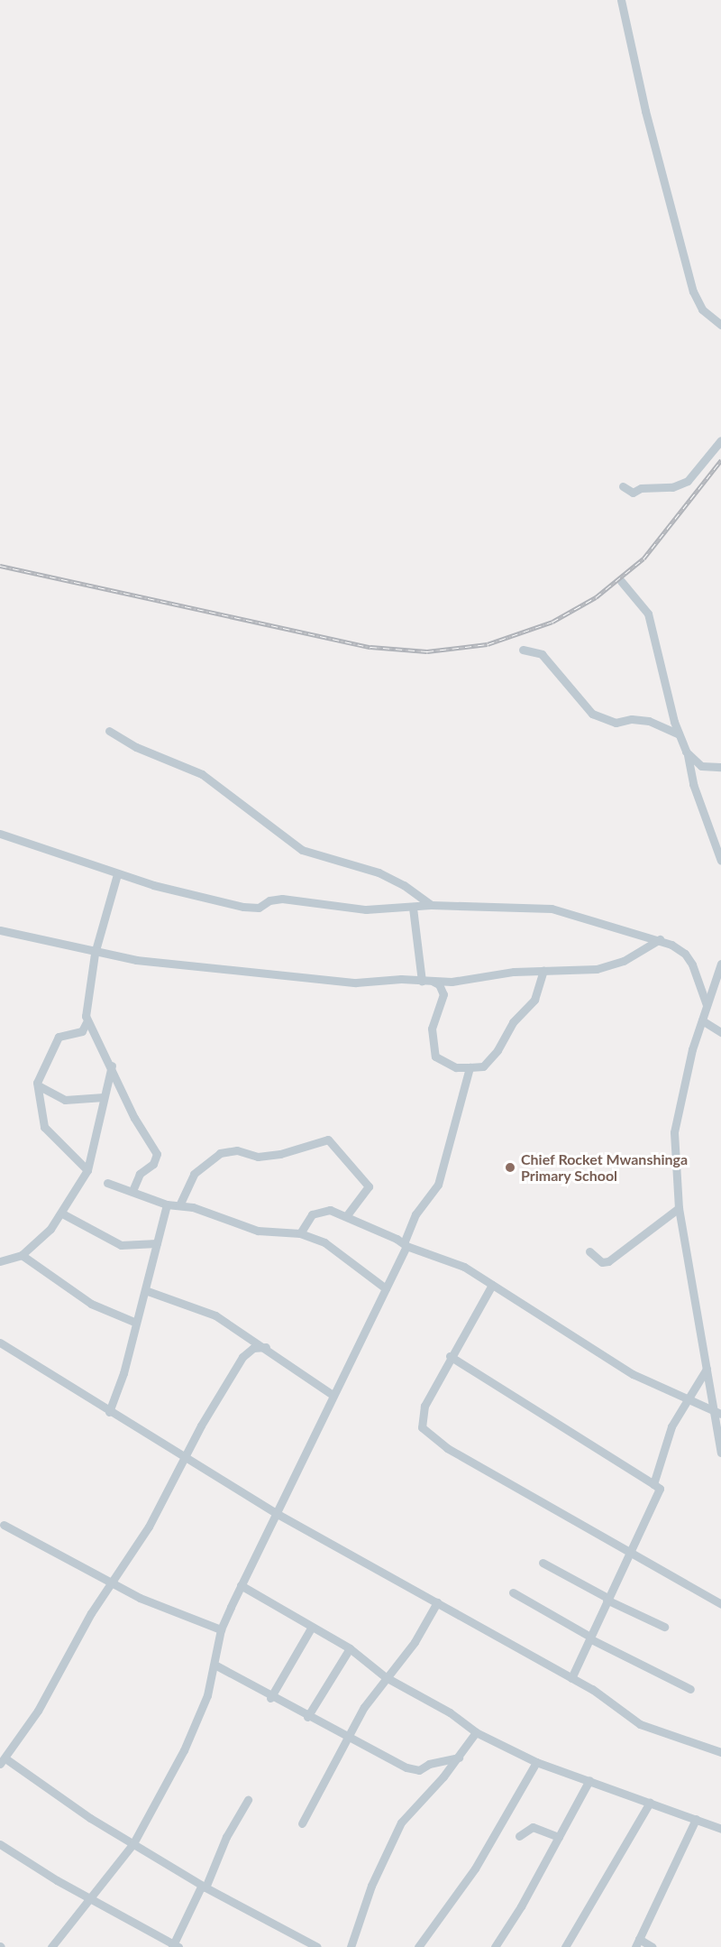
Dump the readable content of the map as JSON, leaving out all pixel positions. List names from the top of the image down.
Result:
{
  "places": ["Chief Rocket Mwanshinga Primary School"]
}
